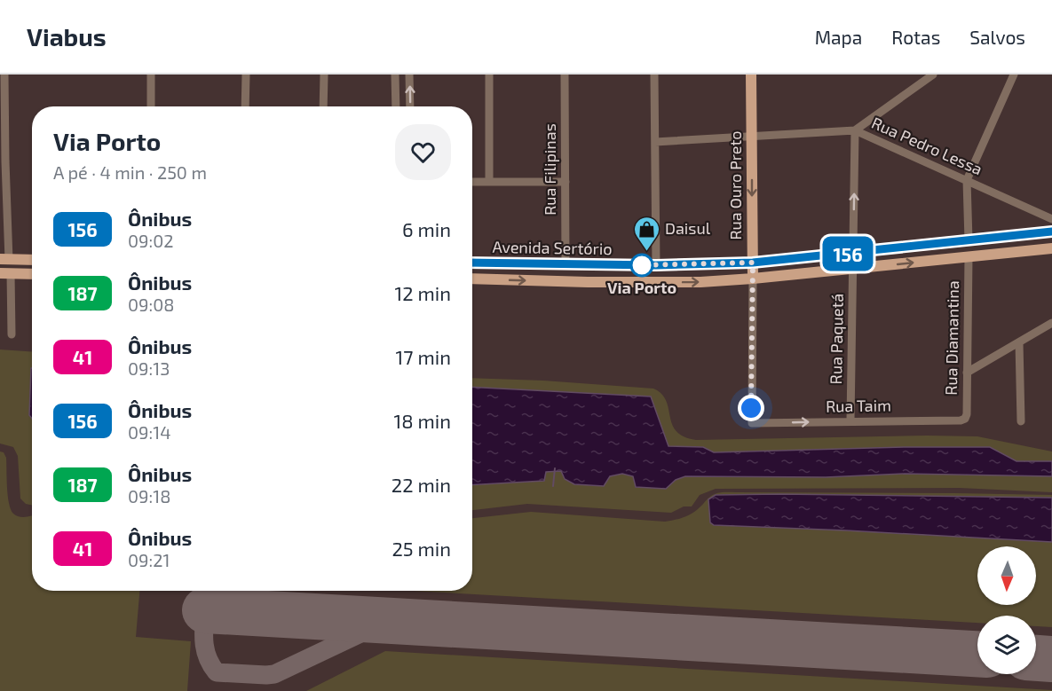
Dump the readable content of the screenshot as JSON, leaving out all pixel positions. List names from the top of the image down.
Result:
{
  "streets": {
    "main road": ["Rua Ouro Preto", "Avenida Sertório"],
    "street": [
      "Rua Pedro Lessa",
      "Rua Filipinas",
      "Rua Diamantina",
      "Rua Paquetá",
      "Rua Taim"
    ]
  },
  "crossings": [
    ["Rua Pedro Lessa", "Rua Ouro Preto"],
    ["Rua Pedro Lessa", "Rua Paquetá"],
    ["Rua Filipinas", "Avenida Sertório"],
    ["Rua Ouro Preto", "Avenida Sertório"],
    ["Rua Ouro Preto", "Rua Taim"],
    ["Avenida Sertório", "Rua Diamantina"],
    ["Avenida Sertório", "Rua Paquetá"],
    ["Rua Diamantina", "Rua Taim"],
    ["Rua Paquetá", "Rua Taim"]
  ],
  "one_way": ["Rua Ouro Preto", "Rua Paquetá", "Rua Taim"],
  "places": {
    "shop": ["Daisul"],
    "other": ["Via Porto"]
  },
  "lines": ["bus line 156"],
  "north": "bottom",
  "page": {
    "header": "Viabus",
    "nav": ["Mapa", "Rotas", "Salvos"],
    "on_map": "156",
    "heading": ["Via Porto", "A pé · 4 min · 250 m"],
    "list": [
      {
        "mark": "156",
        "name": "Ônibus",
        "note": "09:02",
        "value": "6 min"
      },
      {
        "mark": "187",
        "name": "Ônibus",
        "note": "09:08",
        "value": "12 min"
      },
      {
        "mark": "41",
        "name": "Ônibus",
        "note": "09:13",
        "value": "17 min"
      },
      {
        "mark": "156",
        "name": "Ônibus",
        "note": "09:14",
        "value": "18 min"
      },
      {
        "mark": "187",
        "name": "Ônibus",
        "note": "09:18",
        "value": "22 min"
      },
      {
        "mark": "41",
        "name": "Ônibus",
        "note": "09:21",
        "value": "25 min"
      }
    ]
  }
}
